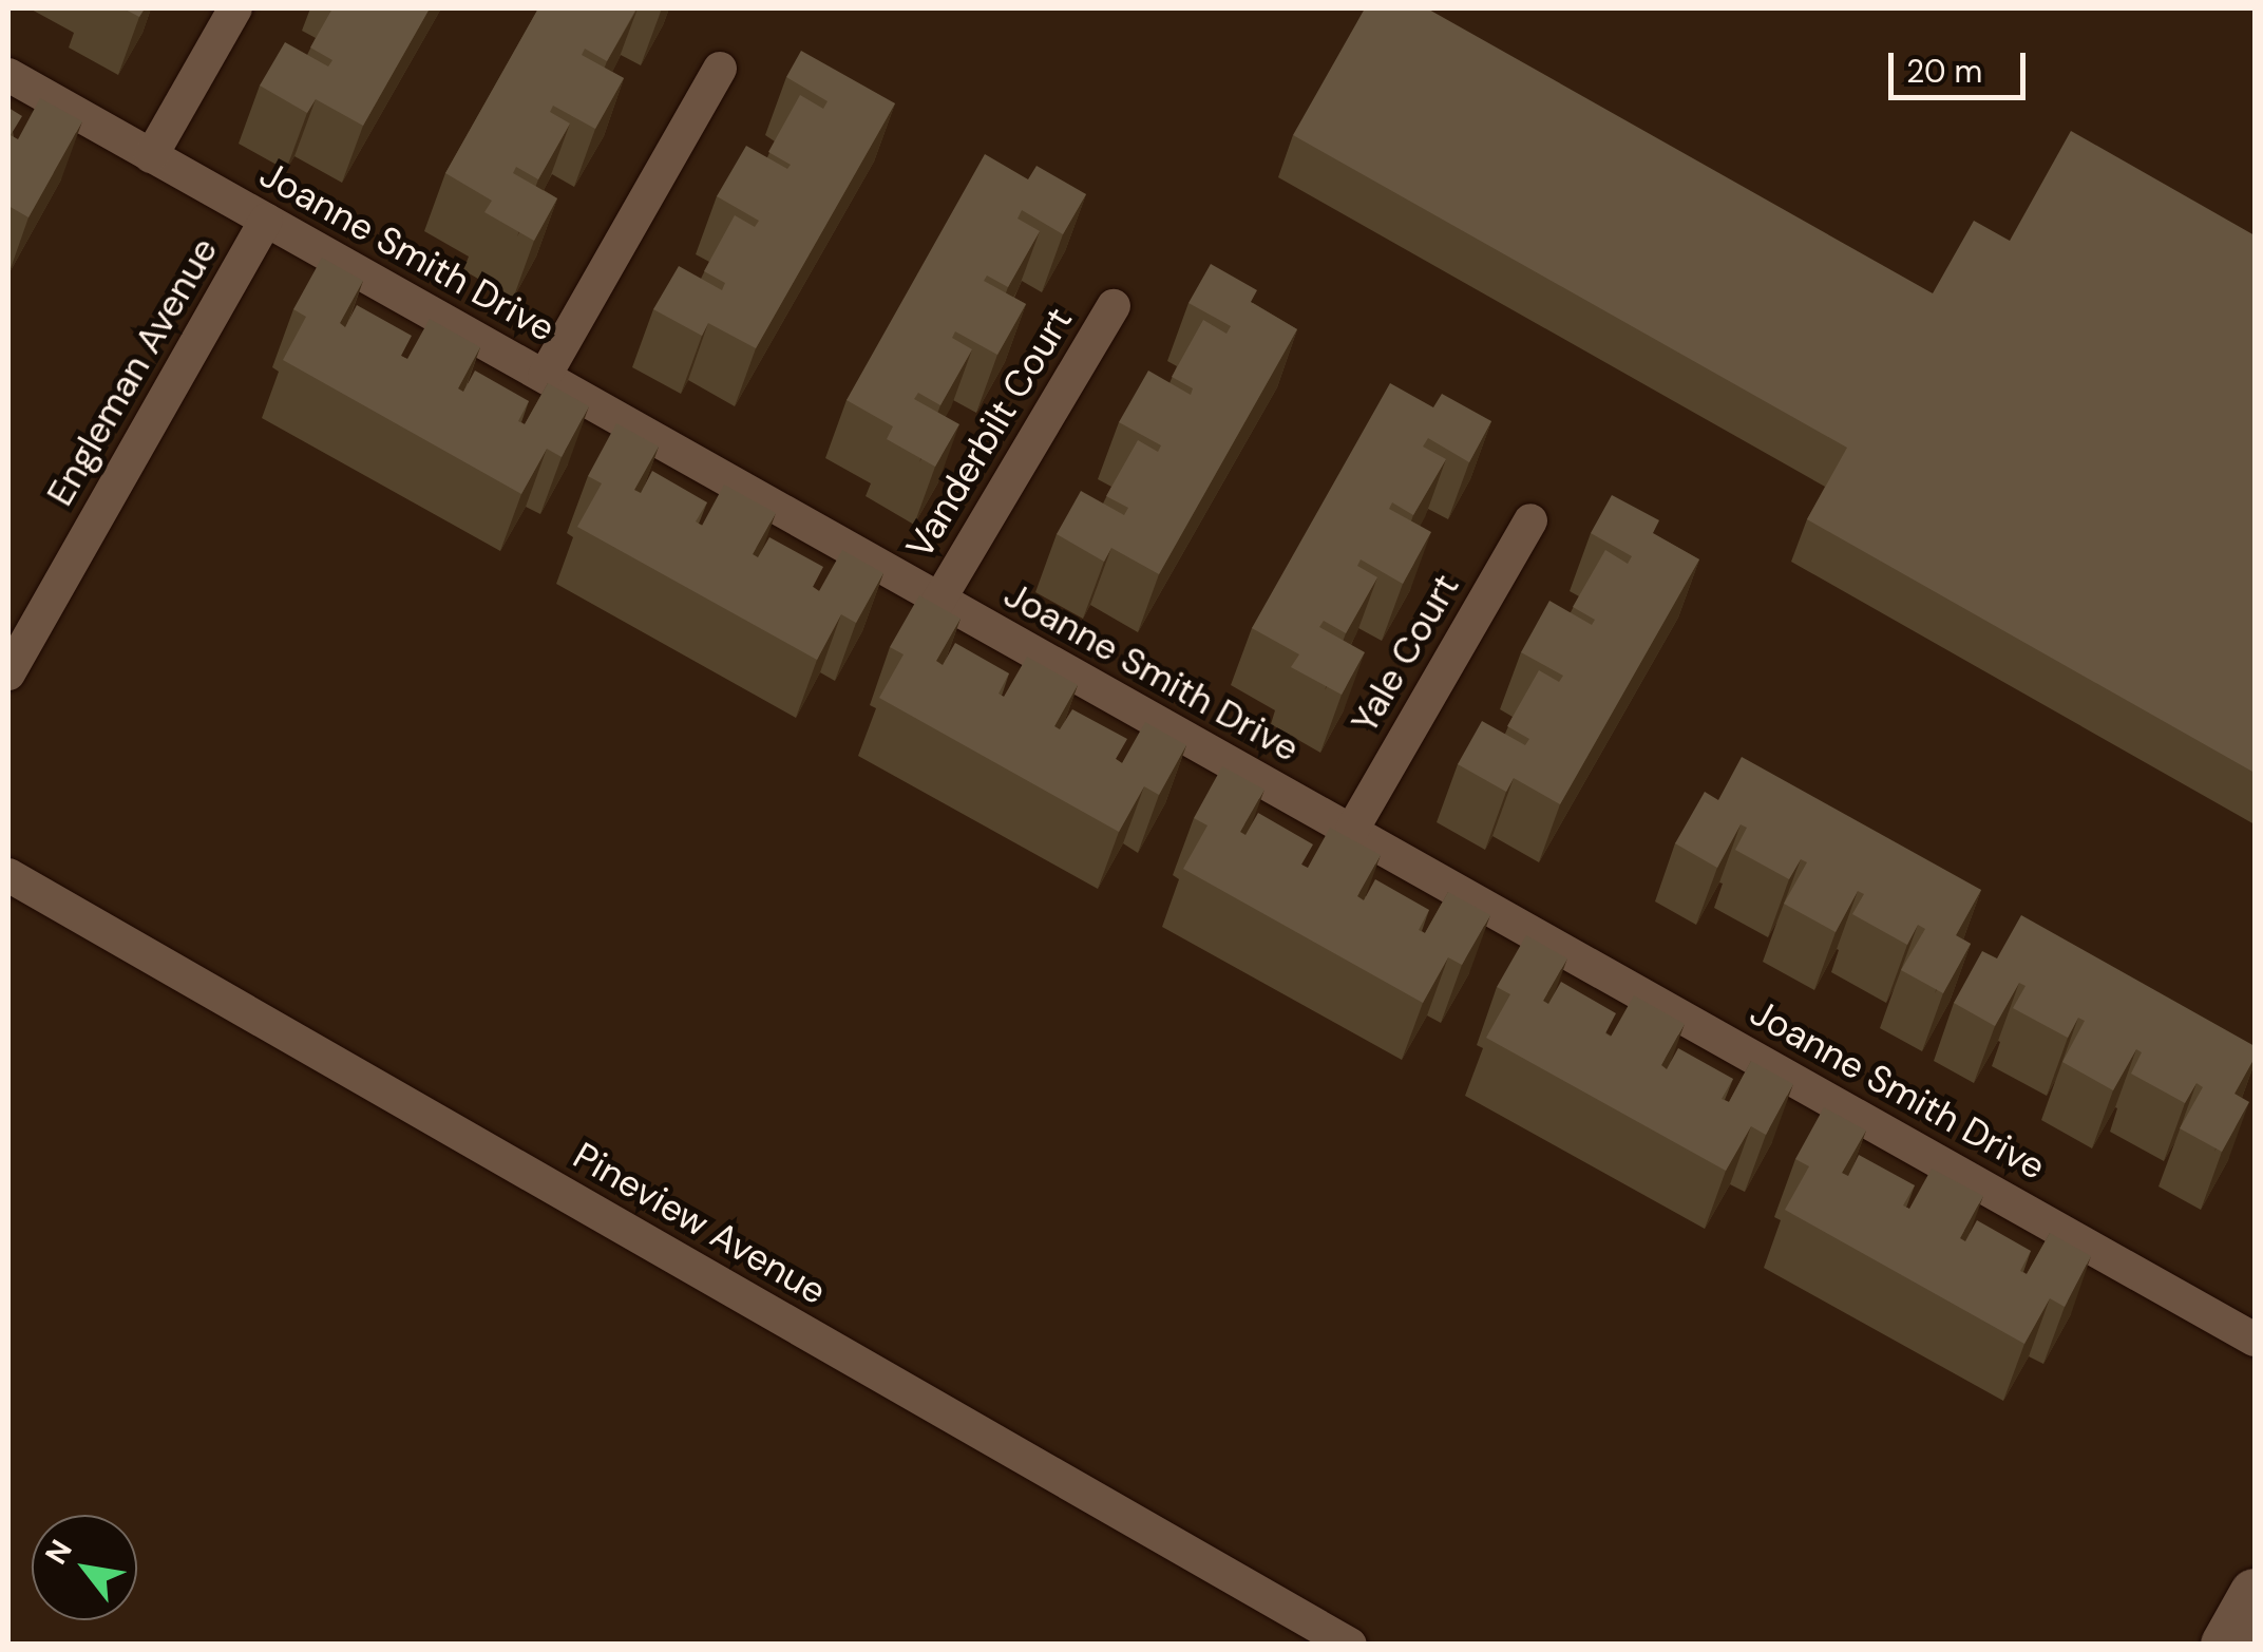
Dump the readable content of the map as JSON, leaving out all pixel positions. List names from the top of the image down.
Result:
{
  "streets": {
    "street": [
      "Joanne Smith Drive",
      "Engleman Avenue",
      "Vanderbilt Court",
      "Yale Court",
      "Pineview Avenue"
    ]
  },
  "crossings": [
    ["Joanne Smith Drive", "Engleman Avenue"],
    ["Joanne Smith Drive", "Vanderbilt Court"],
    ["Joanne Smith Drive", "Yale Court"]
  ],
  "scale_bar": "20 m",
  "north": "top left"
}
